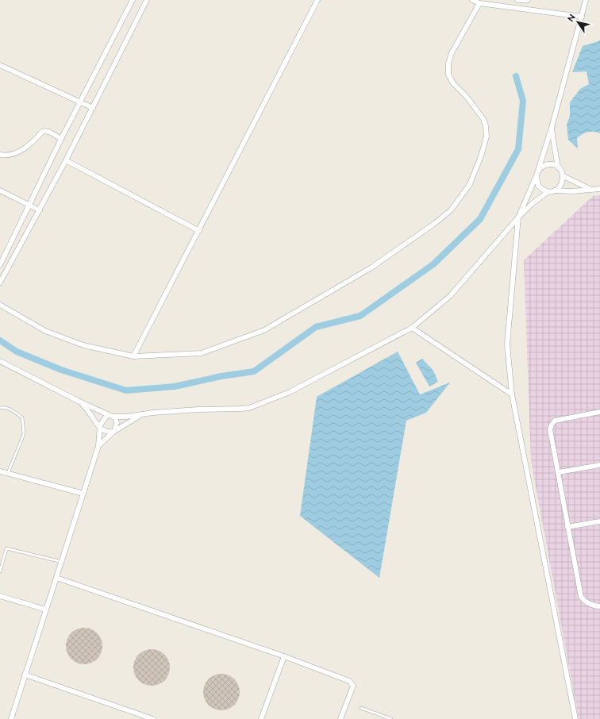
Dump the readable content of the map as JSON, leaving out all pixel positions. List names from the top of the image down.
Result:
{
  "north": "top left"
}
